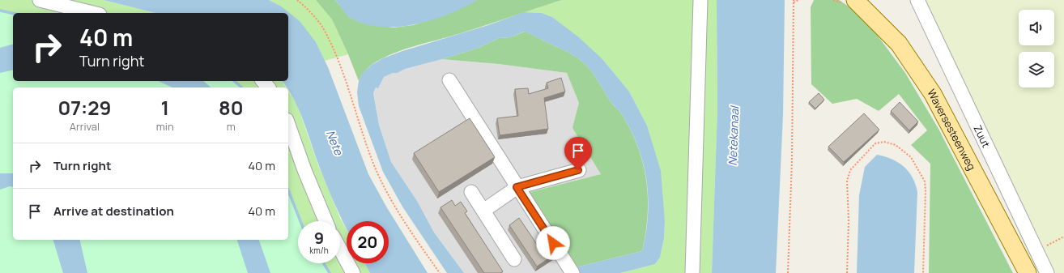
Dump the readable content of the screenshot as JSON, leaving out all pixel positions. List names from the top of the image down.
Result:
{
  "streets": {
    "main road": ["Waversesteenweg"],
    "street": ["Zuut"]
  },
  "water": ["Netekanaal", "Nete"],
  "page": {
    "turn": ["40 m", "Turn right"],
    "eta": [
      "07:29",
      "Arrival",
      "1",
      "min",
      "80",
      "m"
    ],
    "list": [
      {
        "name": "Turn right",
        "value": "40 m"
      },
      {
        "name": "Arrive at destination",
        "value": "40 m"
      }
    ],
    "speed": "9 km/h",
    "limit": "20"
  }
}
